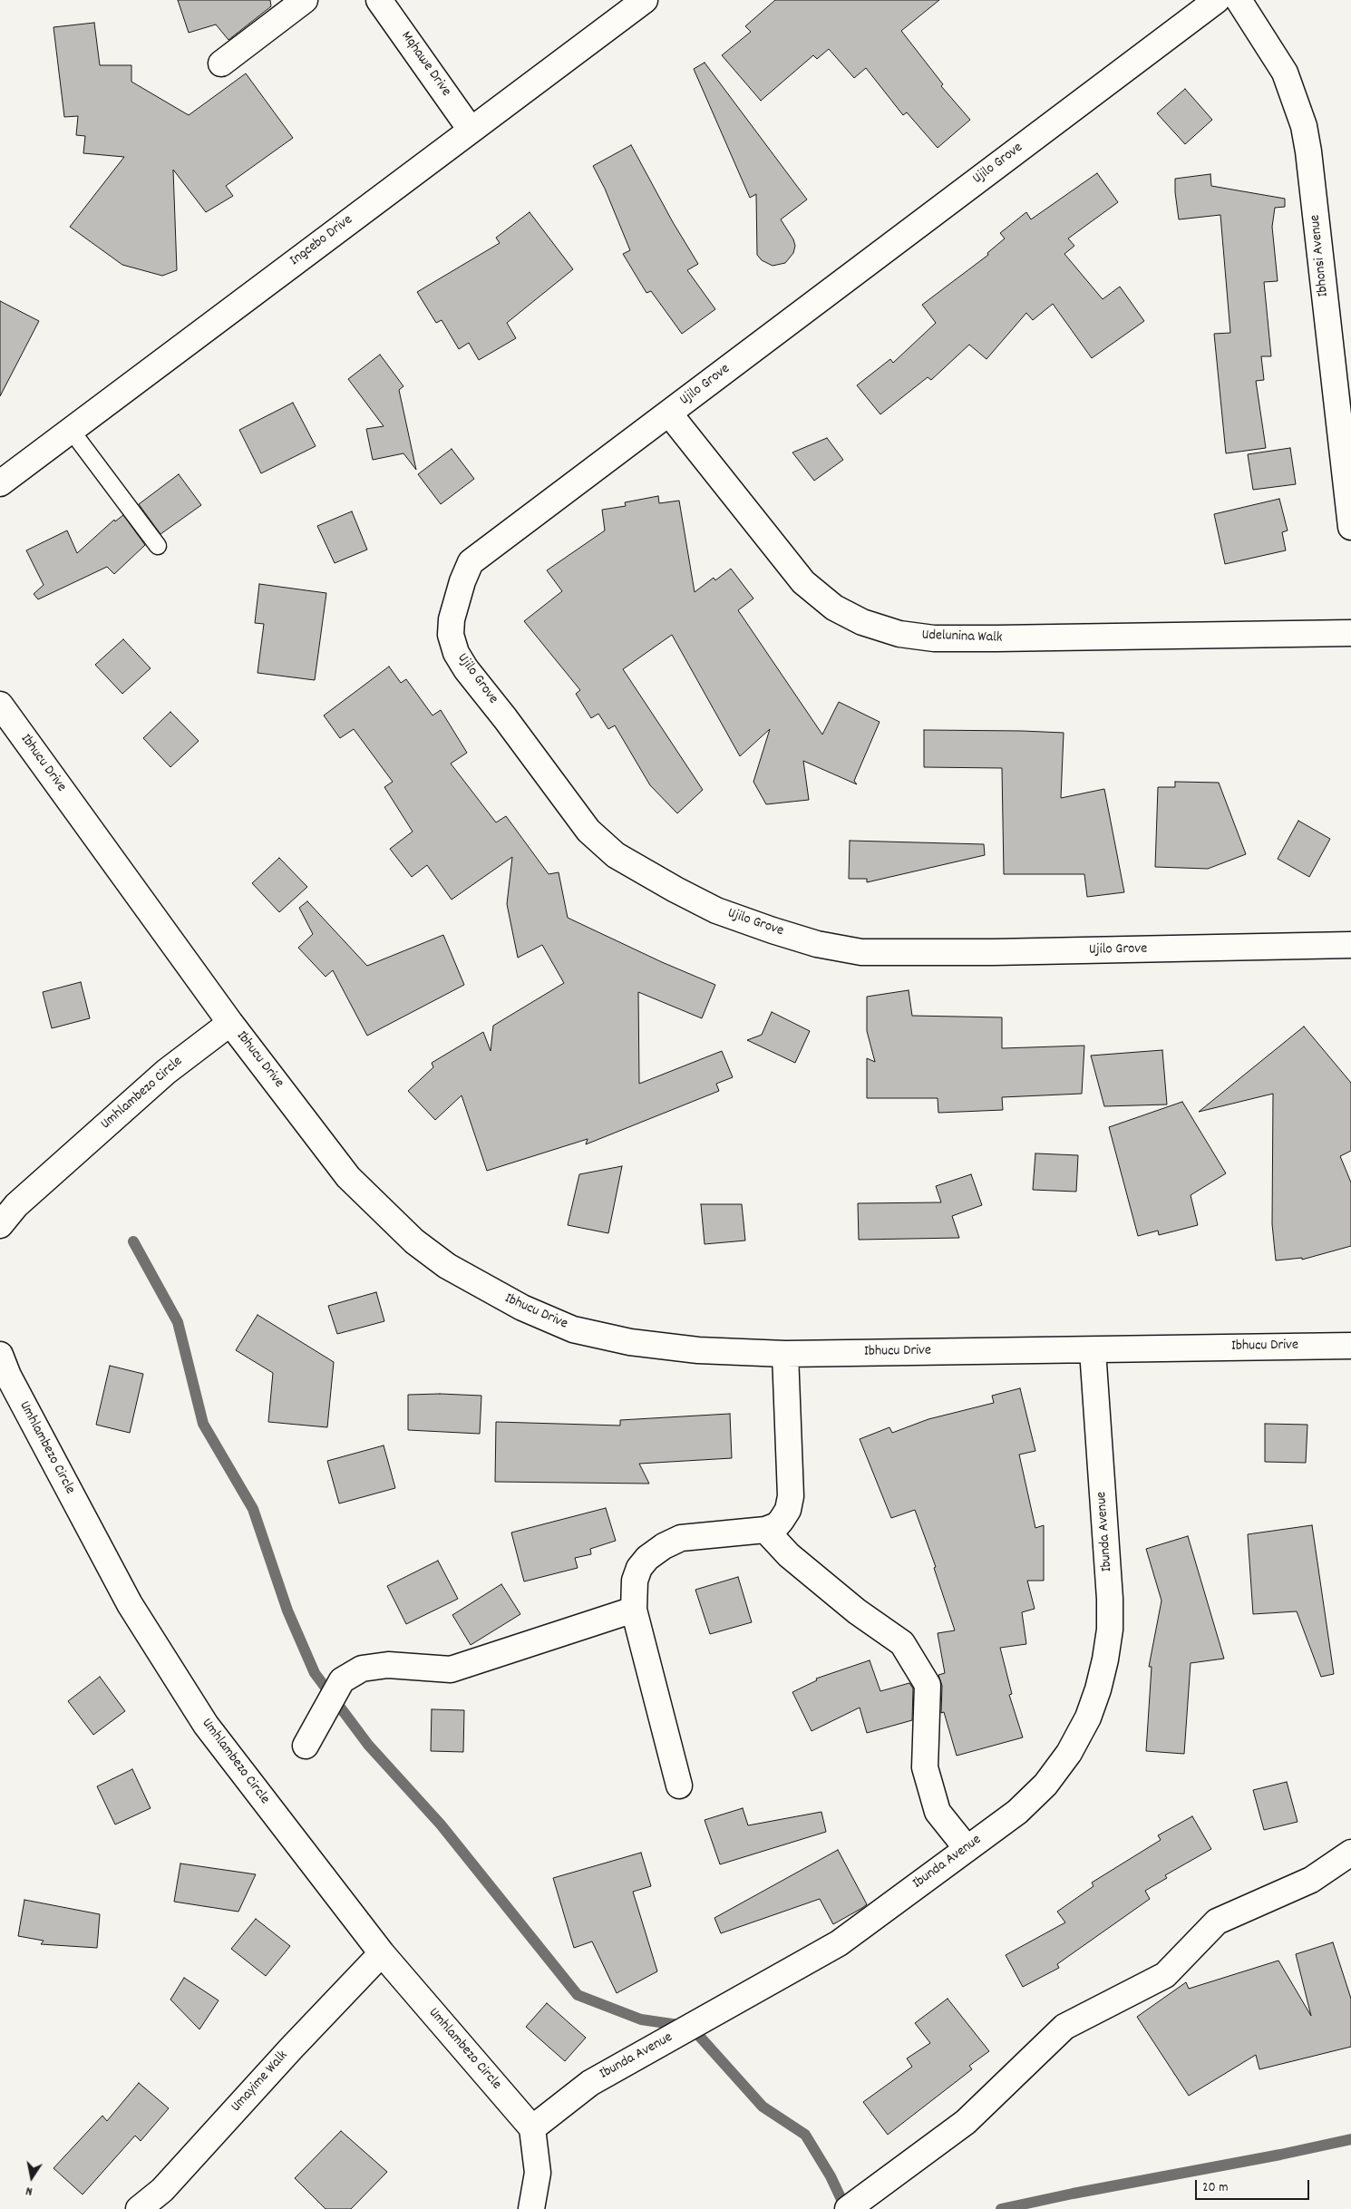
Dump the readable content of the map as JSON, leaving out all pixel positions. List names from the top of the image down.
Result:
{
  "streets": {
    "street": [
      "Mqhawe Drive",
      "Ujilo Grove",
      "Ingcebo Drive",
      "Ibhonsi Avenue",
      "Udelunina Walk",
      "Ibhucu Drive",
      "Umhlambezo Circle",
      "Ibunda Avenue",
      "Umayime Walk"
    ]
  },
  "crossings": [
    ["Mqhawe Drive", "Ingcebo Drive"],
    ["Ujilo Grove", "Udelunina Walk"],
    ["Ibhucu Drive", "Umhlambezo Circle"],
    ["Ibhucu Drive", "Ibunda Avenue"],
    ["Umhlambezo Circle", "Ibunda Avenue"],
    ["Umhlambezo Circle", "Umayime Walk"]
  ],
  "scale_bar": "20 m",
  "north": "bottom"
}
